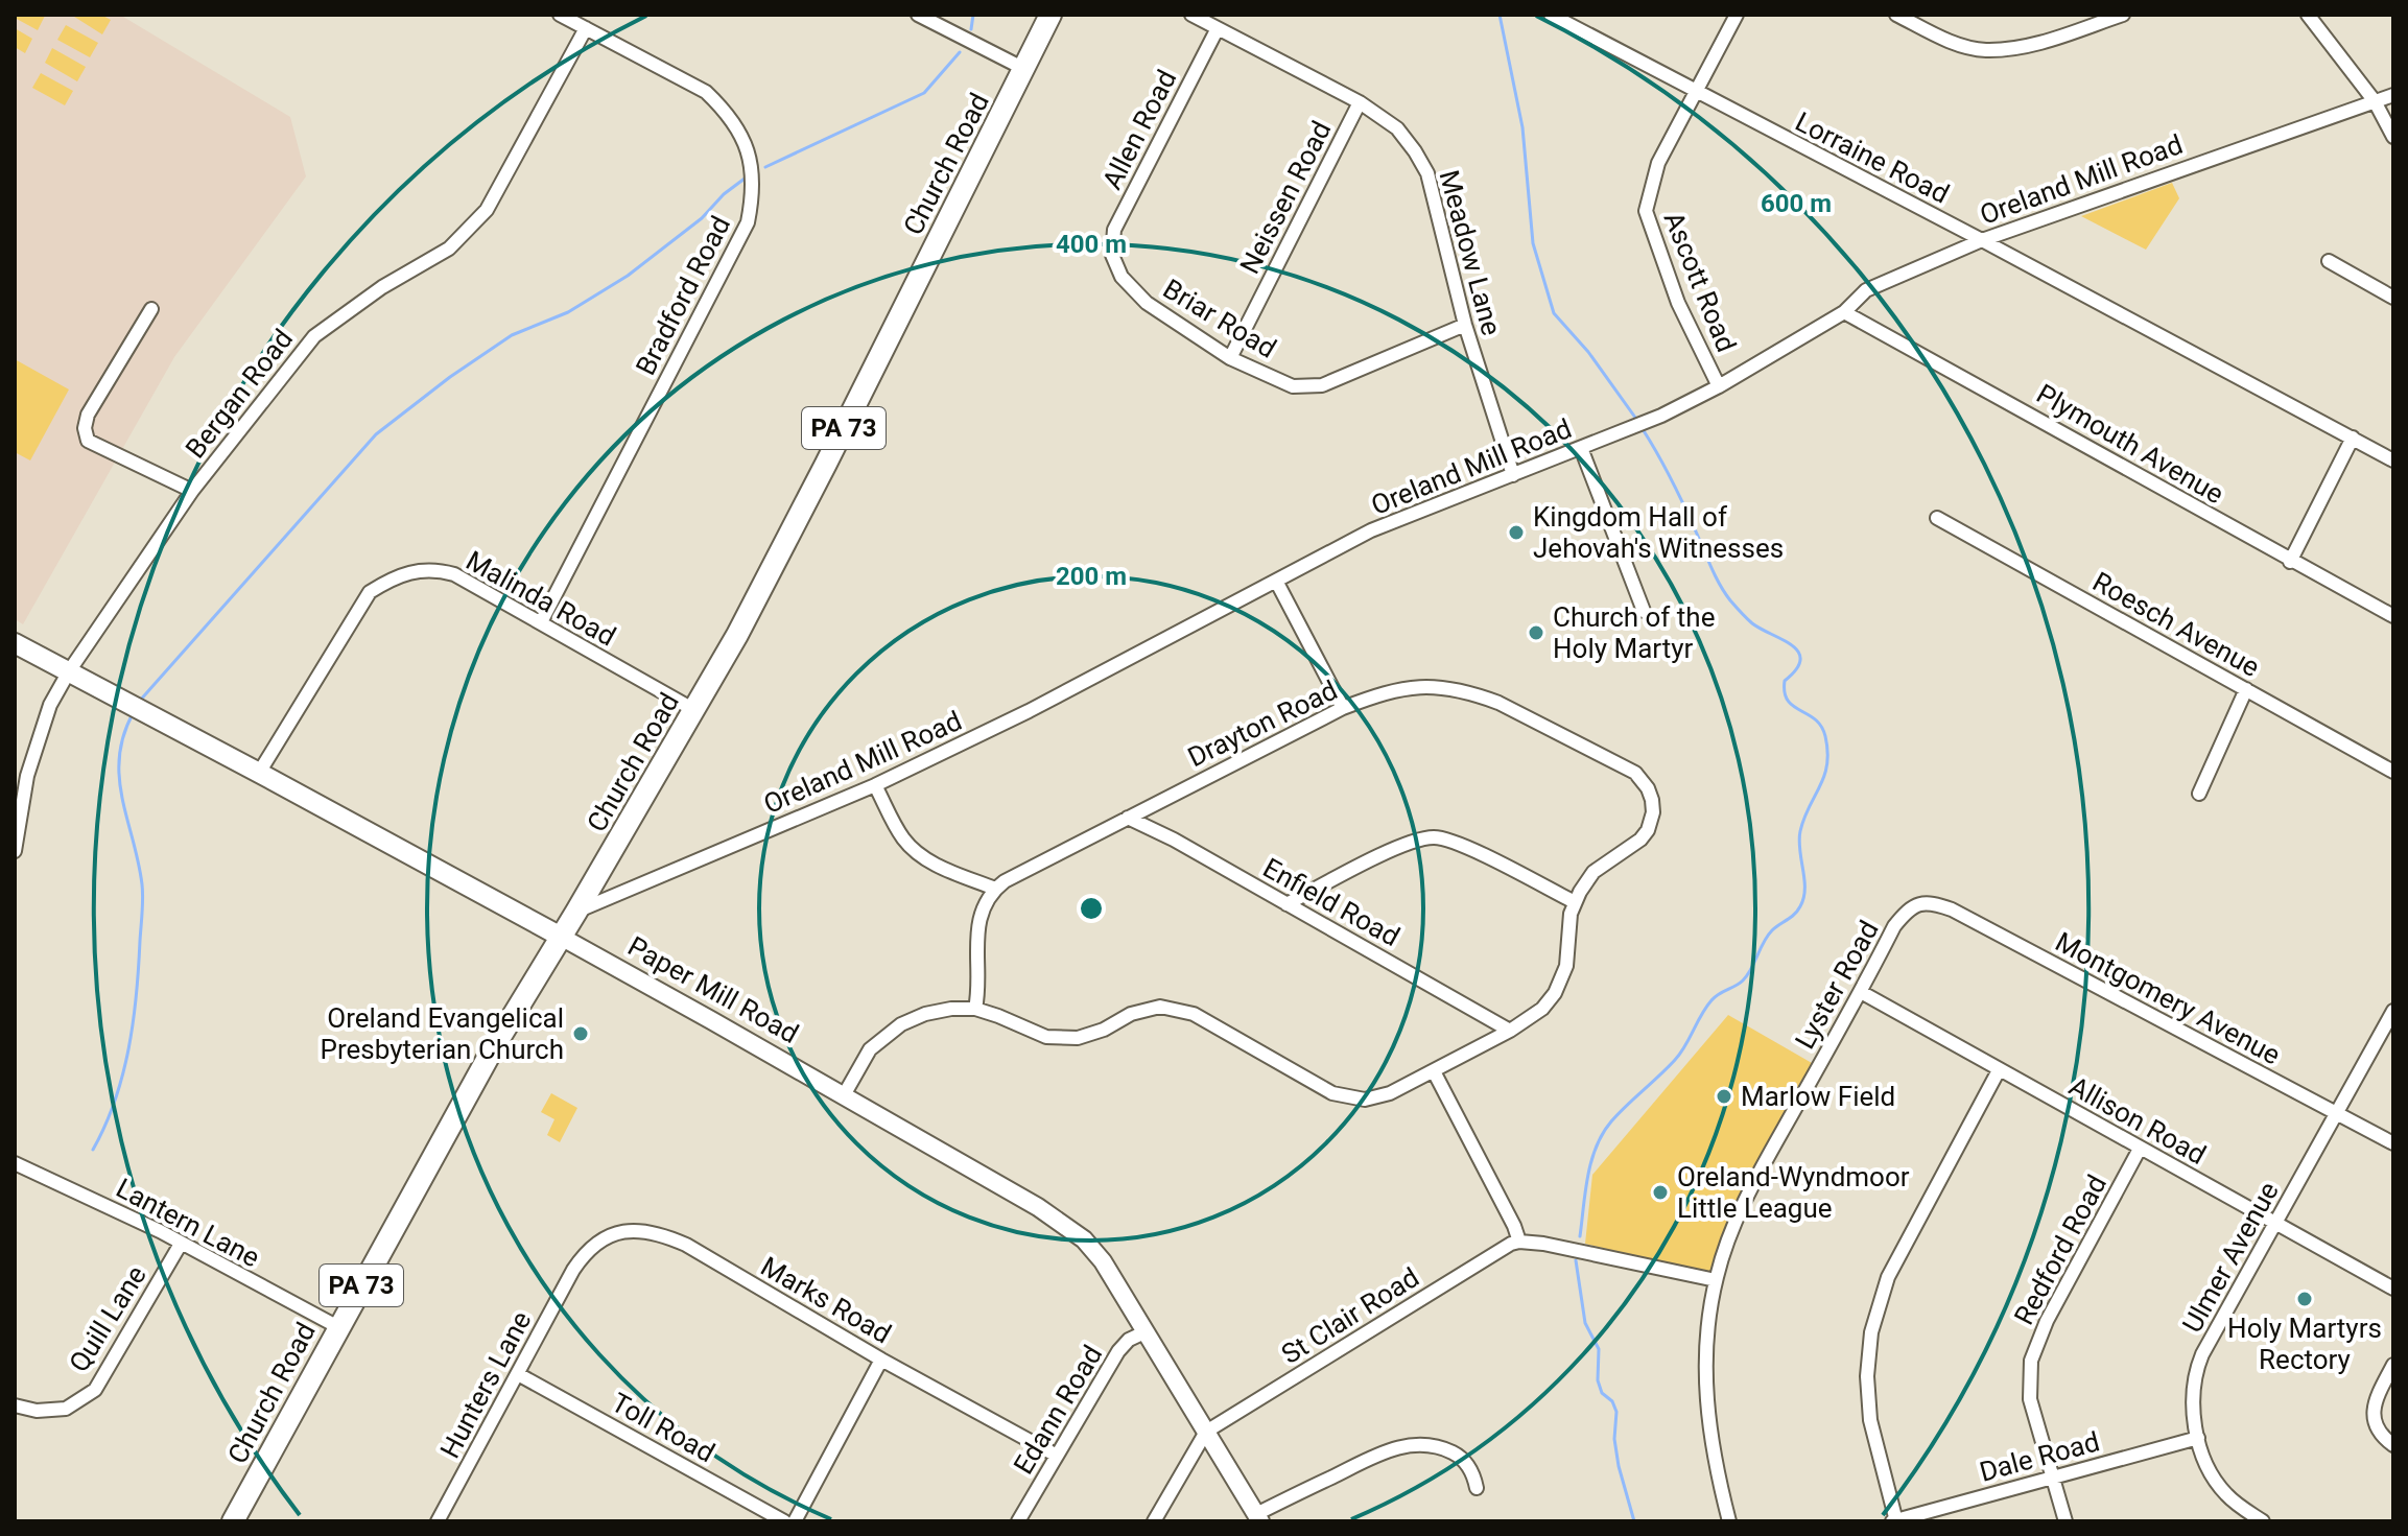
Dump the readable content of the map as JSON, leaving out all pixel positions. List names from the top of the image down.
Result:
{
  "streets": {
    "main road": ["Church Road", "PA 73", "Paper Mill Road"],
    "street": [
      "Allen Road",
      "Lorraine Road",
      "Oreland Mill Road",
      "Neissen Road",
      "Meadow Lane",
      "Ascott Road",
      "Bradford Road",
      "Briar Road",
      "Bergan Road",
      "Plymouth Avenue",
      "Malinda Road",
      "Roesch Avenue",
      "Drayton Road",
      "Enfield Road",
      "Lyster Road",
      "Montgomery Avenue",
      "Allison Road",
      "Lantern Lane",
      "Redford Road",
      "Ulmer Avenue",
      "Marks Road",
      "St Clair Road",
      "Quill Lane",
      "Hunters Lane",
      "Edann Road",
      "Toll Road",
      "Dale Road"
    ]
  },
  "crossings": [
    ["Allen Road", "Meadow Lane"],
    ["Allen Road", "Briar Road"],
    ["Lorraine Road", "Oreland Mill Road"],
    ["Lorraine Road", "Ascott Road"],
    ["Church Road", "Oreland Mill Road"],
    ["Church Road", "Malinda Road"],
    ["Church Road", "Paper Mill Road"],
    ["Church Road", "Lantern Lane"],
    ["Oreland Mill Road", "Meadow Lane"],
    ["Oreland Mill Road", "Ascott Road"],
    ["Oreland Mill Road", "Plymouth Avenue"],
    ["Neissen Road", "Meadow Lane"],
    ["Neissen Road", "Briar Road"],
    ["Meadow Lane", "Briar Road"],
    ["Bradford Road", "Bergan Road"],
    ["Bradford Road", "Malinda Road"],
    ["Bergan Road", "Paper Mill Road"],
    ["Malinda Road", "Paper Mill Road"],
    ["Drayton Road", "Enfield Road"],
    ["Lyster Road", "Montgomery Avenue"],
    ["Lyster Road", "Allison Road"],
    ["Paper Mill Road", "St Clair Road"],
    ["Paper Mill Road", "Edann Road"],
    ["Montgomery Avenue", "Ulmer Avenue"],
    ["Allison Road", "Redford Road"],
    ["Allison Road", "Ulmer Avenue"],
    ["Lantern Lane", "Quill Lane"],
    ["Redford Road", "Dale Road"],
    ["Ulmer Avenue", "Dale Road"],
    ["Marks Road", "Hunters Lane"],
    ["Marks Road", "Edann Road"],
    ["Hunters Lane", "Toll Road"]
  ],
  "places": [
    "Kingdom Hall of Jehovah's Witnesses",
    "Church of the Holy Martyr",
    "Oreland Evangelical Presbyterian Church",
    "Marlow Field",
    "Oreland-Wyndmoor Little League",
    "Holy Martyrs Rectory"
  ],
  "rings": ["600 m", "400 m", "200 m"]
}
